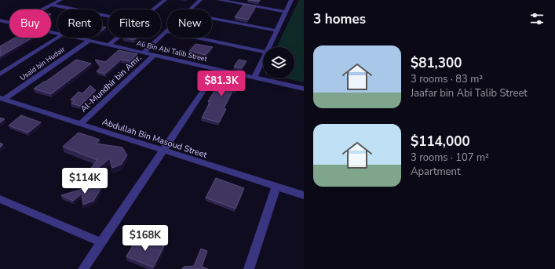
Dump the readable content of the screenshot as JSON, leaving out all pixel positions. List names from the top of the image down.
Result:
{
  "streets": {
    "street": [
      "Ali Bin Abi Talib Street",
      "Usaid bin Hudair",
      "Al-Mundhir bin Amr.",
      "Abdullah Bin Masoud Street"
    ]
  },
  "crossings": [
    ["Ali Bin Abi Talib Street", "Usaid bin Hudair"],
    ["Ali Bin Abi Talib Street", "Al-Mundhir bin Amr."],
    ["Usaid bin Hudair", "Abdullah Bin Masoud Street"],
    ["Al-Mundhir bin Amr.", "Abdullah Bin Masoud Street"]
  ],
  "page": {
    "heading": "3 homes",
    "chip": [
      "Buy",
      "Rent",
      "Filters",
      "New"
    ],
    "list": [
      {
        "name": "$81,300",
        "note": "3 rooms · 83 m² · Jaafar bin Abi Talib Street"
      },
      {
        "name": "$114,000",
        "note": "3 rooms · 107 m² · Apartment"
      }
    ],
    "price": ["$81.3K", "$114K", "$168K"]
  }
}
